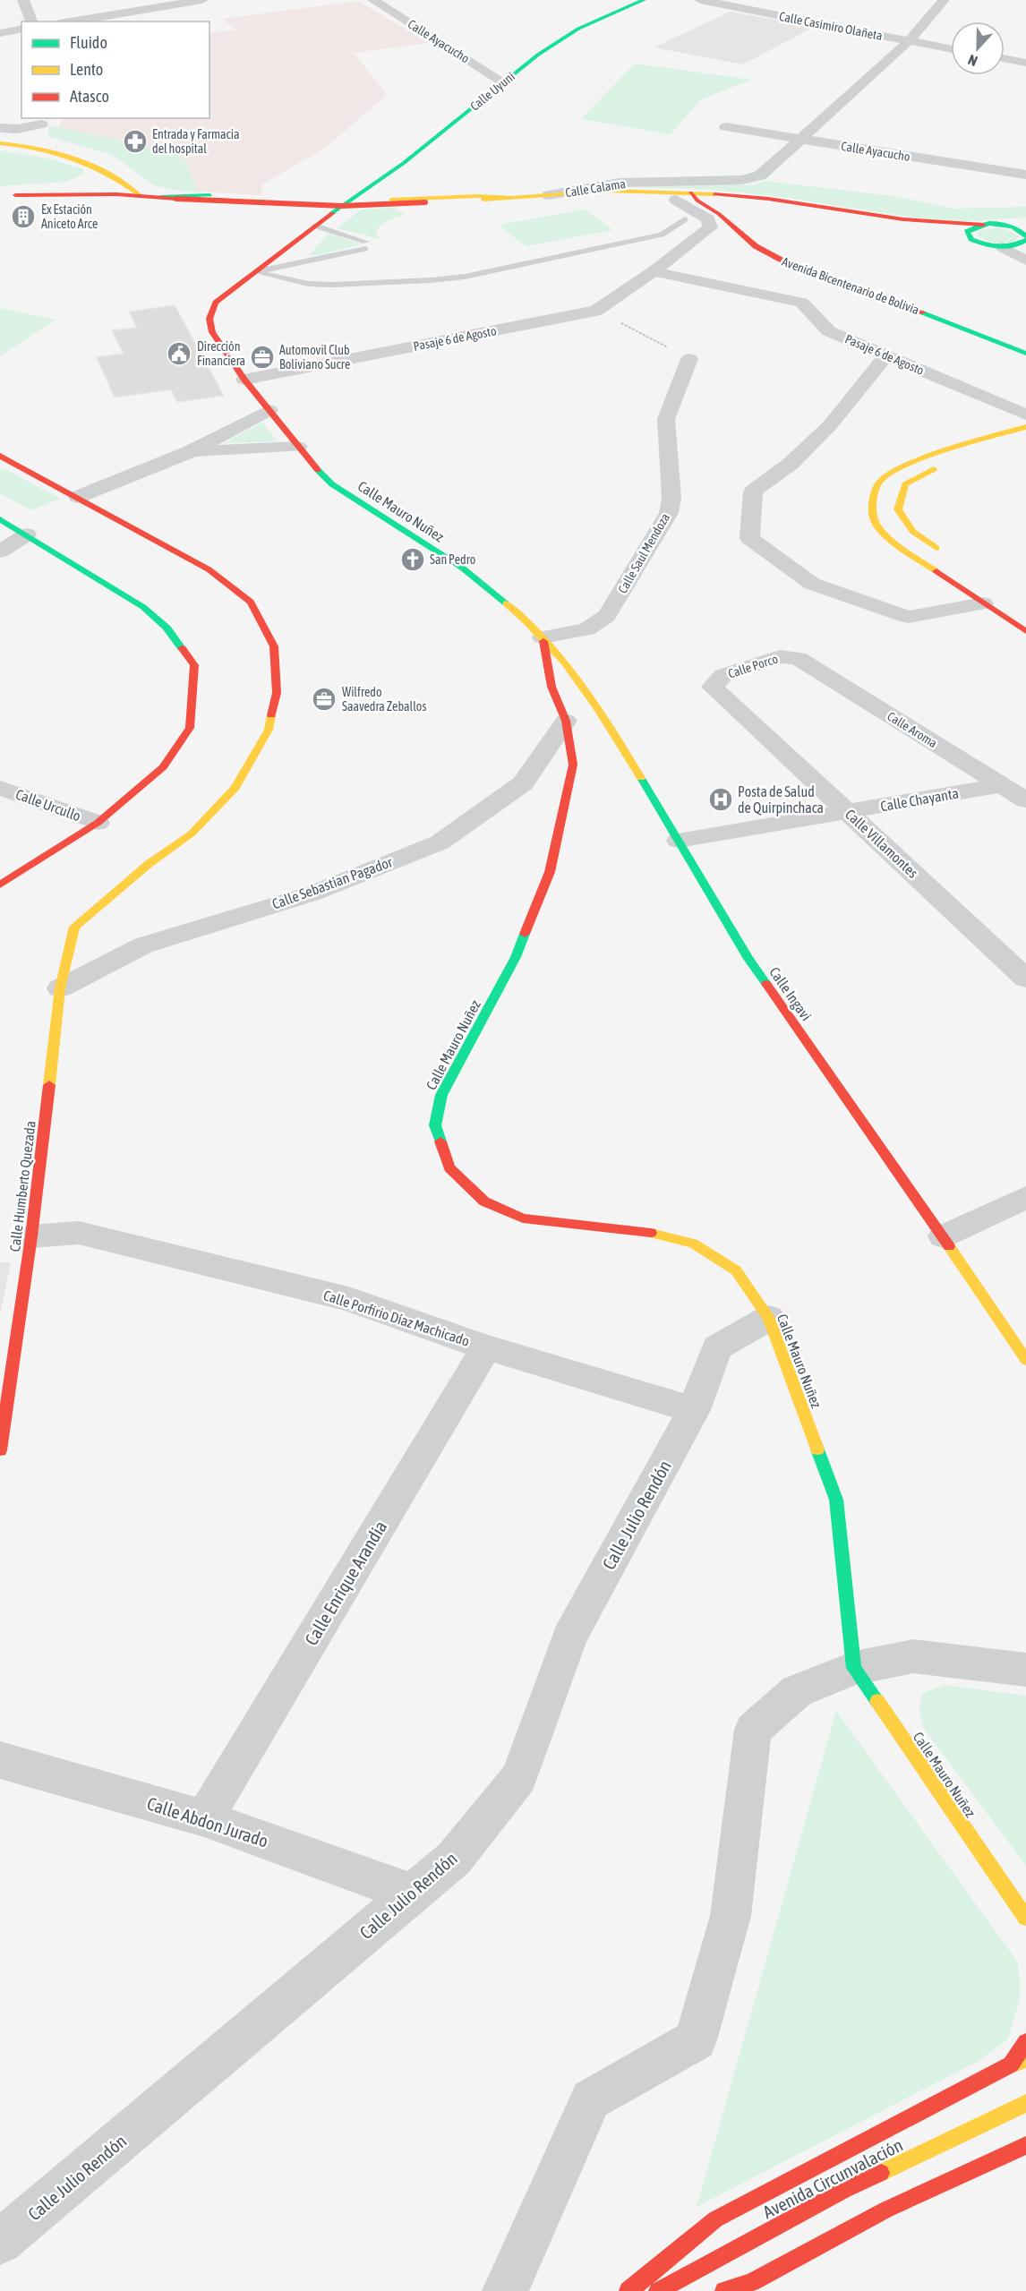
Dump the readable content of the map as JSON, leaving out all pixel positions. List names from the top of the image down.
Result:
{
  "streets": {
    "main road": [
      "Calle Uyuni",
      "Calle Calama",
      "Avenida Bicentenario de Bolivia",
      "Calle Mauro Nuñez",
      "Calle Ingavi",
      "Calle Humberto Quezada",
      "Avenida Circunvalación"
    ],
    "street": [
      "Calle Casimiro Olañeta",
      "Calle Ayacucho",
      "Pasaje 6 de Agosto",
      "Calle Saul Mendoza",
      "Calle Porco",
      "Calle Aroma",
      "Calle Chayanta",
      "Calle Urcullo",
      "Calle Villamontes",
      "Calle Sebastian Pagador",
      "Calle Porfirio Díaz Machicado",
      "Calle Julio Rendón",
      "Calle Enrique Arandia",
      "Calle Abdon Jurado"
    ]
  },
  "crossings": [
    ["Calle Casimiro Olañeta", "Calle Calama"],
    ["Calle Ayacucho", "Calle Uyuni"],
    ["Calle Ayacucho", "Calle Calama"],
    ["Calle Uyuni", "Calle Mauro Nuñez"],
    ["Pasaje 6 de Agosto", "Calle Mauro Nuñez"],
    ["Calle Mauro Nuñez", "Calle Saul Mendoza"],
    ["Calle Mauro Nuñez", "Calle Sebastian Pagador"],
    ["Calle Mauro Nuñez", "Calle Ingavi"],
    ["Calle Mauro Nuñez", "Calle Julio Rendón"],
    ["Calle Saul Mendoza", "Calle Ingavi"],
    ["Calle Porco", "Calle Aroma"],
    ["Calle Porco", "Calle Villamontes"],
    ["Calle Aroma", "Calle Chayanta"],
    ["Calle Chayanta", "Calle Villamontes"],
    ["Calle Chayanta", "Calle Ingavi"],
    ["Calle Sebastian Pagador", "Calle Humberto Quezada"],
    ["Calle Humberto Quezada", "Calle Porfirio Díaz Machicado"],
    ["Calle Porfirio Díaz Machicado", "Calle Julio Rendón"],
    ["Calle Porfirio Díaz Machicado", "Calle Enrique Arandia"],
    ["Calle Julio Rendón", "Calle Abdon Jurado"],
    ["Calle Enrique Arandia", "Calle Abdon Jurado"]
  ],
  "places": {
    "pharmacy": ["Entrada y Farmacia del hospital"],
    "building": ["Ex Estación Aniceto Arce"],
    "public building": ["Dirección Financiera"],
    "office": ["Automovil Club Boliviano Sucre", "Wilfredo Saavedra Zeballos"],
    "church": ["San Pedro"],
    "hospital": ["Posta de Salud de Quirpinchaca"]
  },
  "legend": ["Fluido", "Lento", "Atasco"],
  "north": "bottom"
}
